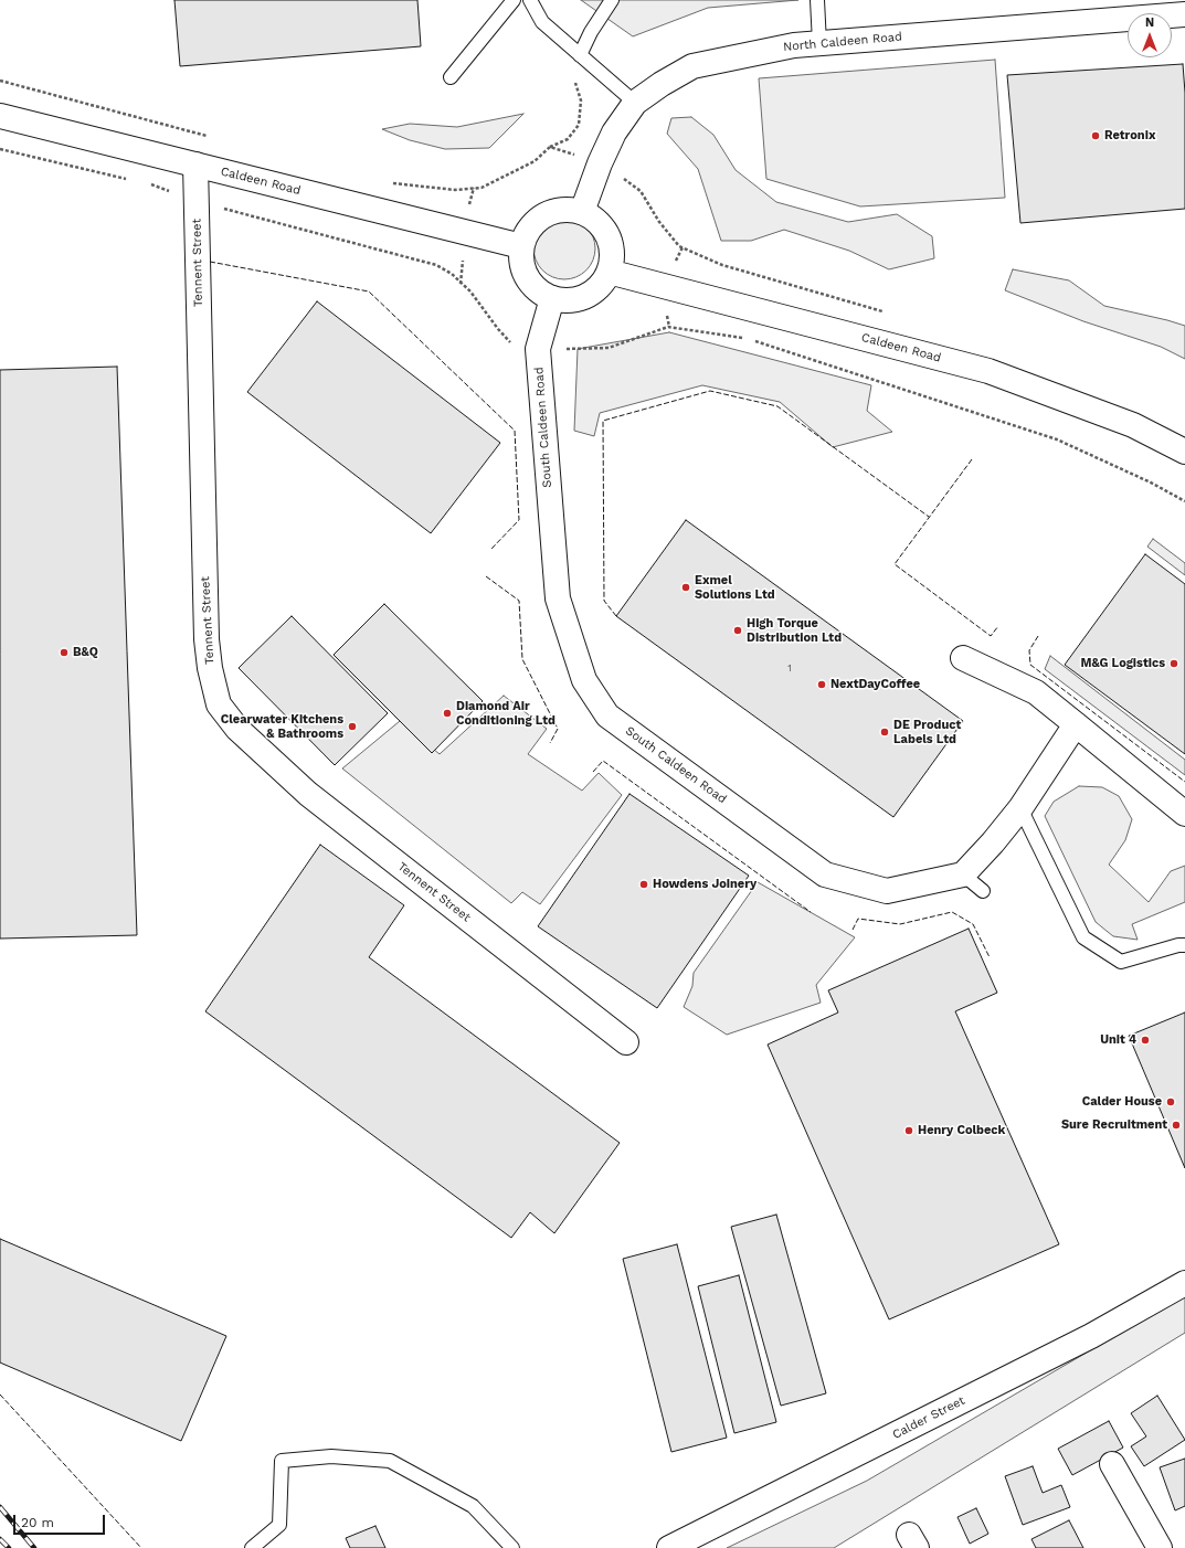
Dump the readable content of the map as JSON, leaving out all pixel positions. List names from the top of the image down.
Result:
{
  "streets": {
    "street": [
      "North Caldeen Road",
      "Caldeen Road",
      "Tennent Street",
      "South Caldeen Road",
      "Calder Street"
    ]
  },
  "crossings": [
    ["North Caldeen Road", "Caldeen Road"],
    ["North Caldeen Road", "South Caldeen Road"],
    ["Caldeen Road", "Tennent Street"],
    ["Caldeen Road", "South Caldeen Road"]
  ],
  "places": [
    "Retronix",
    "Exmel Solutions Ltd",
    "High Torque Distribution Ltd",
    "B&Q",
    "M&G Logistics",
    "NextDayCoffee",
    "Diamond Air Conditioning Ltd",
    "Clearwater Kitchens & Bathrooms",
    "DE Product Labels Ltd",
    "Howdens Joinery",
    "Unit 4",
    "Calder House",
    "Sure Recruitment",
    "Henry Colbeck"
  ],
  "house_numbers": ["1"],
  "scale_bar": "20 m",
  "north": "top"
}
